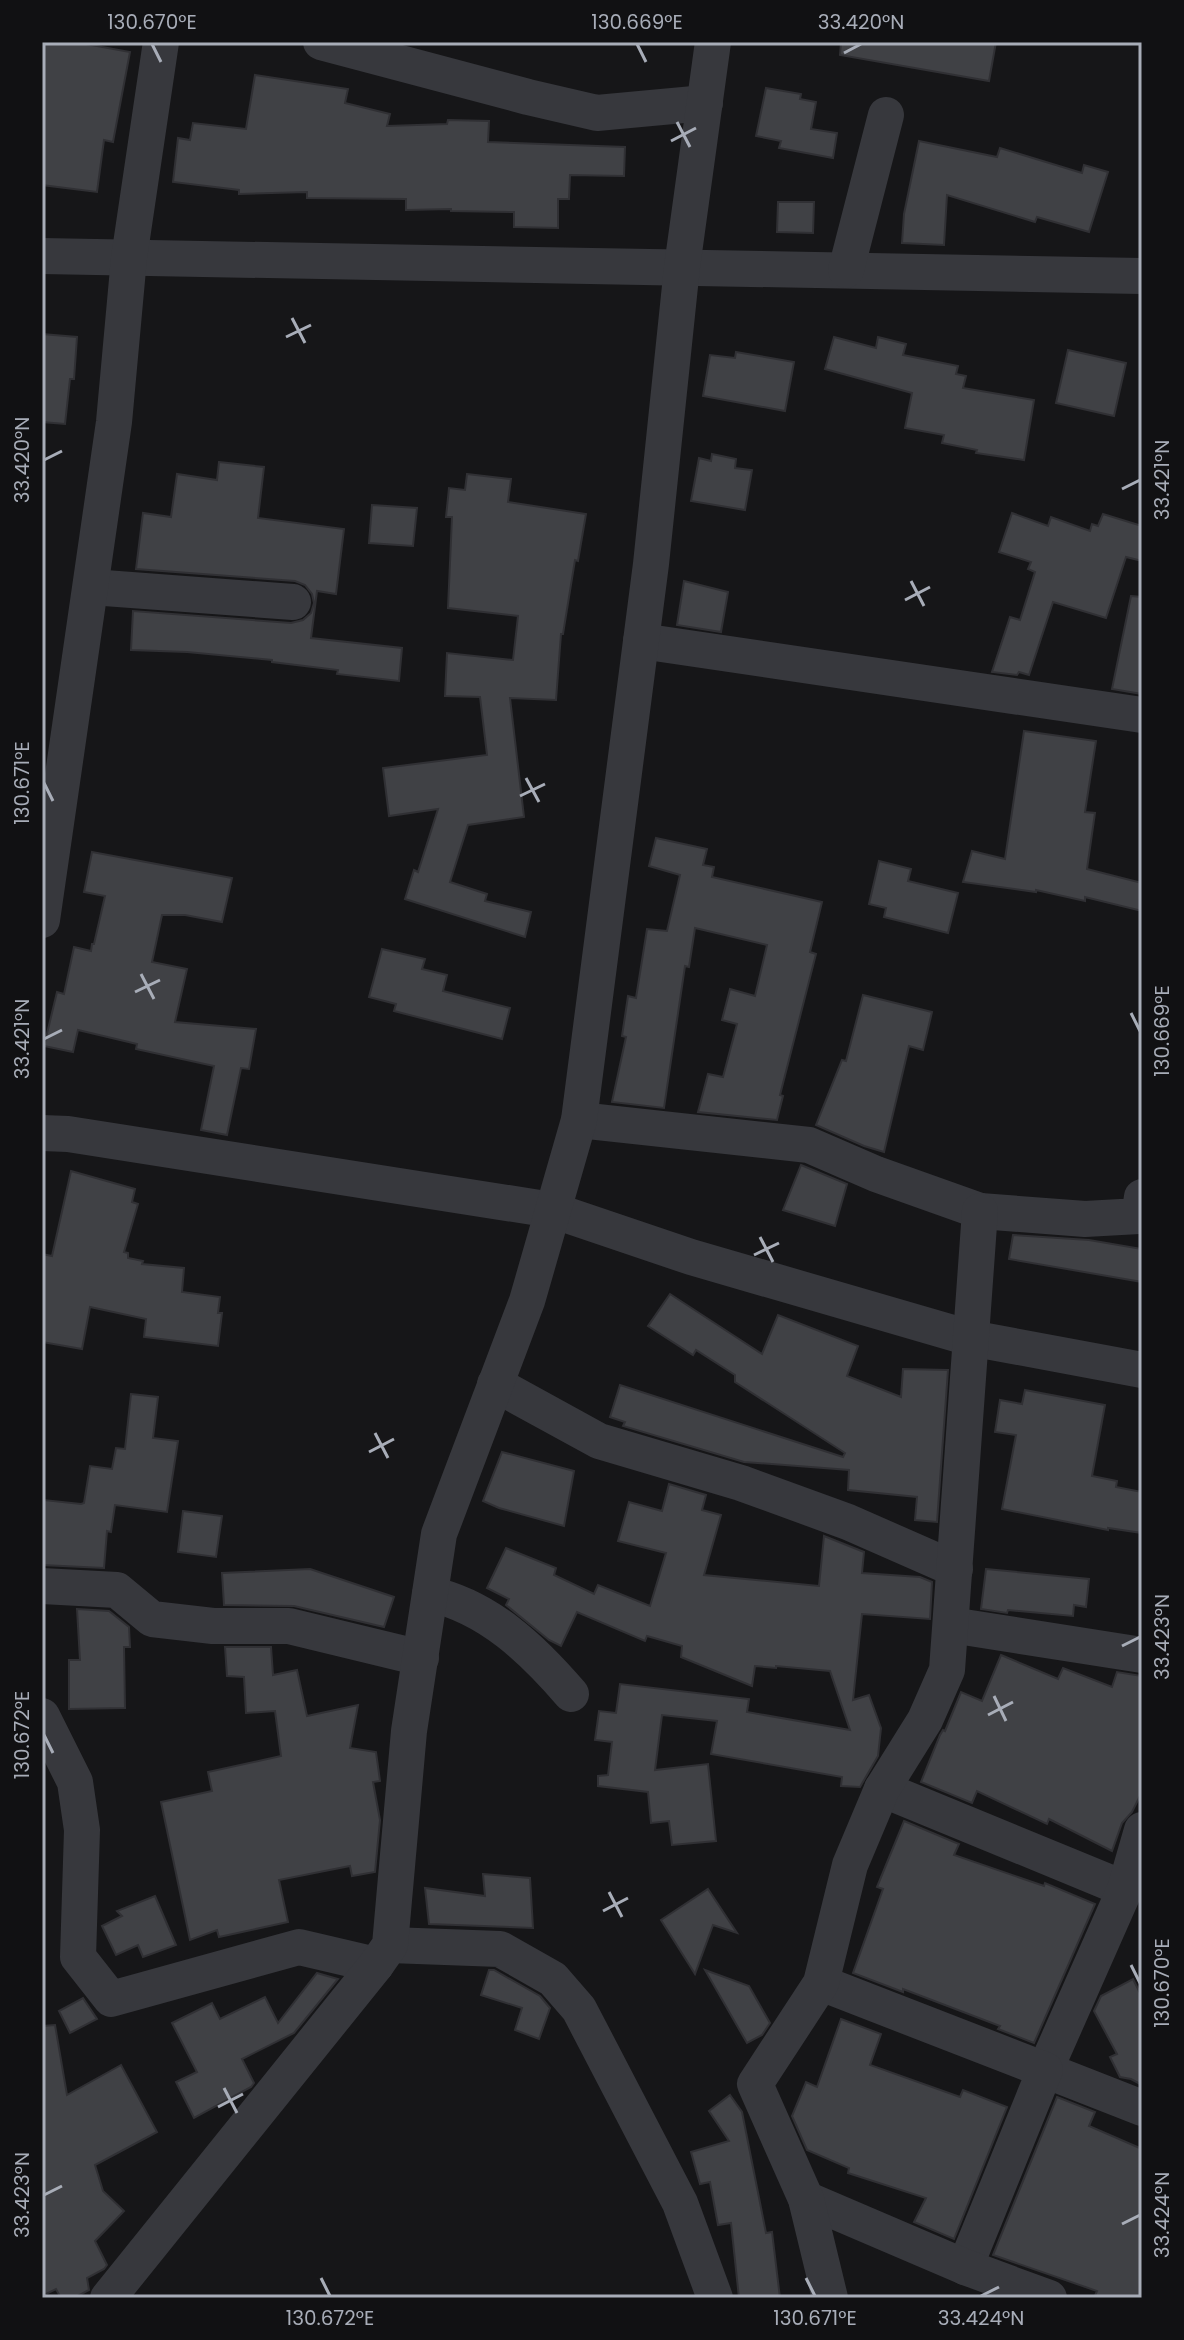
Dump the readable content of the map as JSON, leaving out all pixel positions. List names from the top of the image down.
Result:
{
  "coordinates": [
    "130.670°E",
    "130.669°E",
    "33.420°N",
    "33.421°N",
    "130.671°E",
    "33.423°N",
    "130.672°E",
    "33.424°N"
  ]
}
